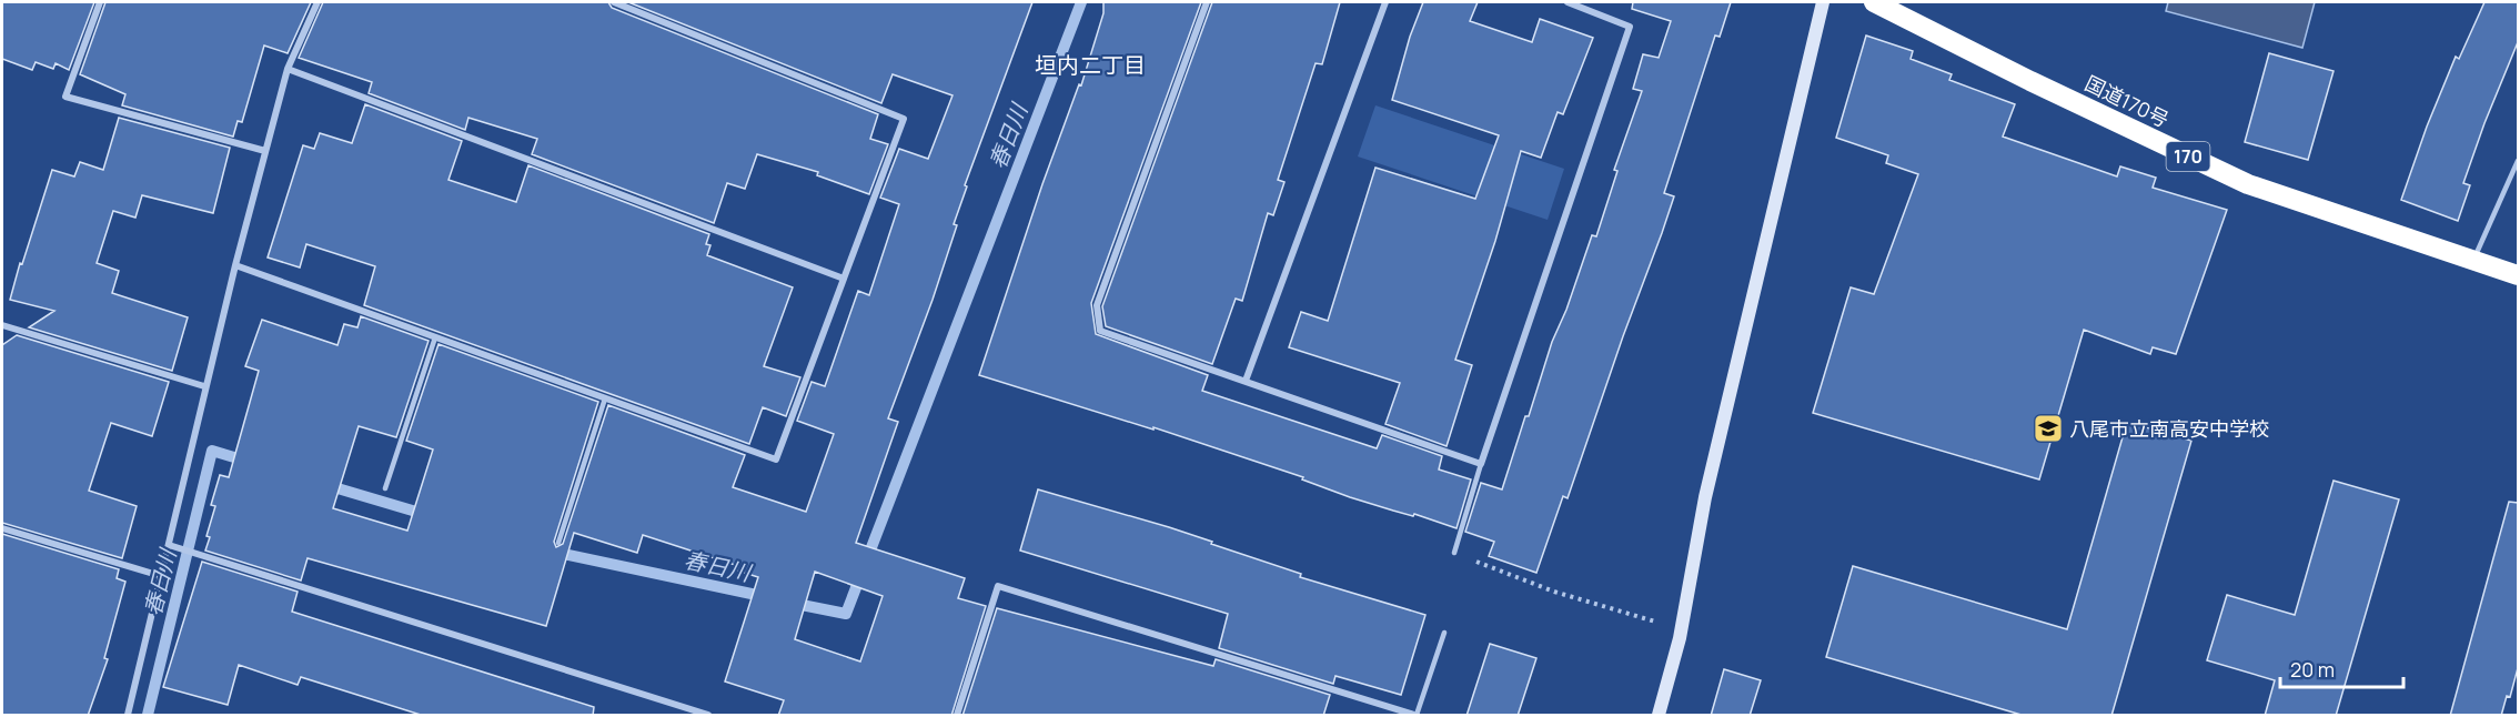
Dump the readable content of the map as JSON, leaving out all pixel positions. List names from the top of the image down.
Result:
{
  "streets": {
    "highway": ["国道170号", "170"]
  },
  "districts": ["垣内二丁目"],
  "water": ["春日川"],
  "places": {
    "school or university": ["八尾市立南高安中学校"]
  },
  "scale_bar": "20 m"
}
